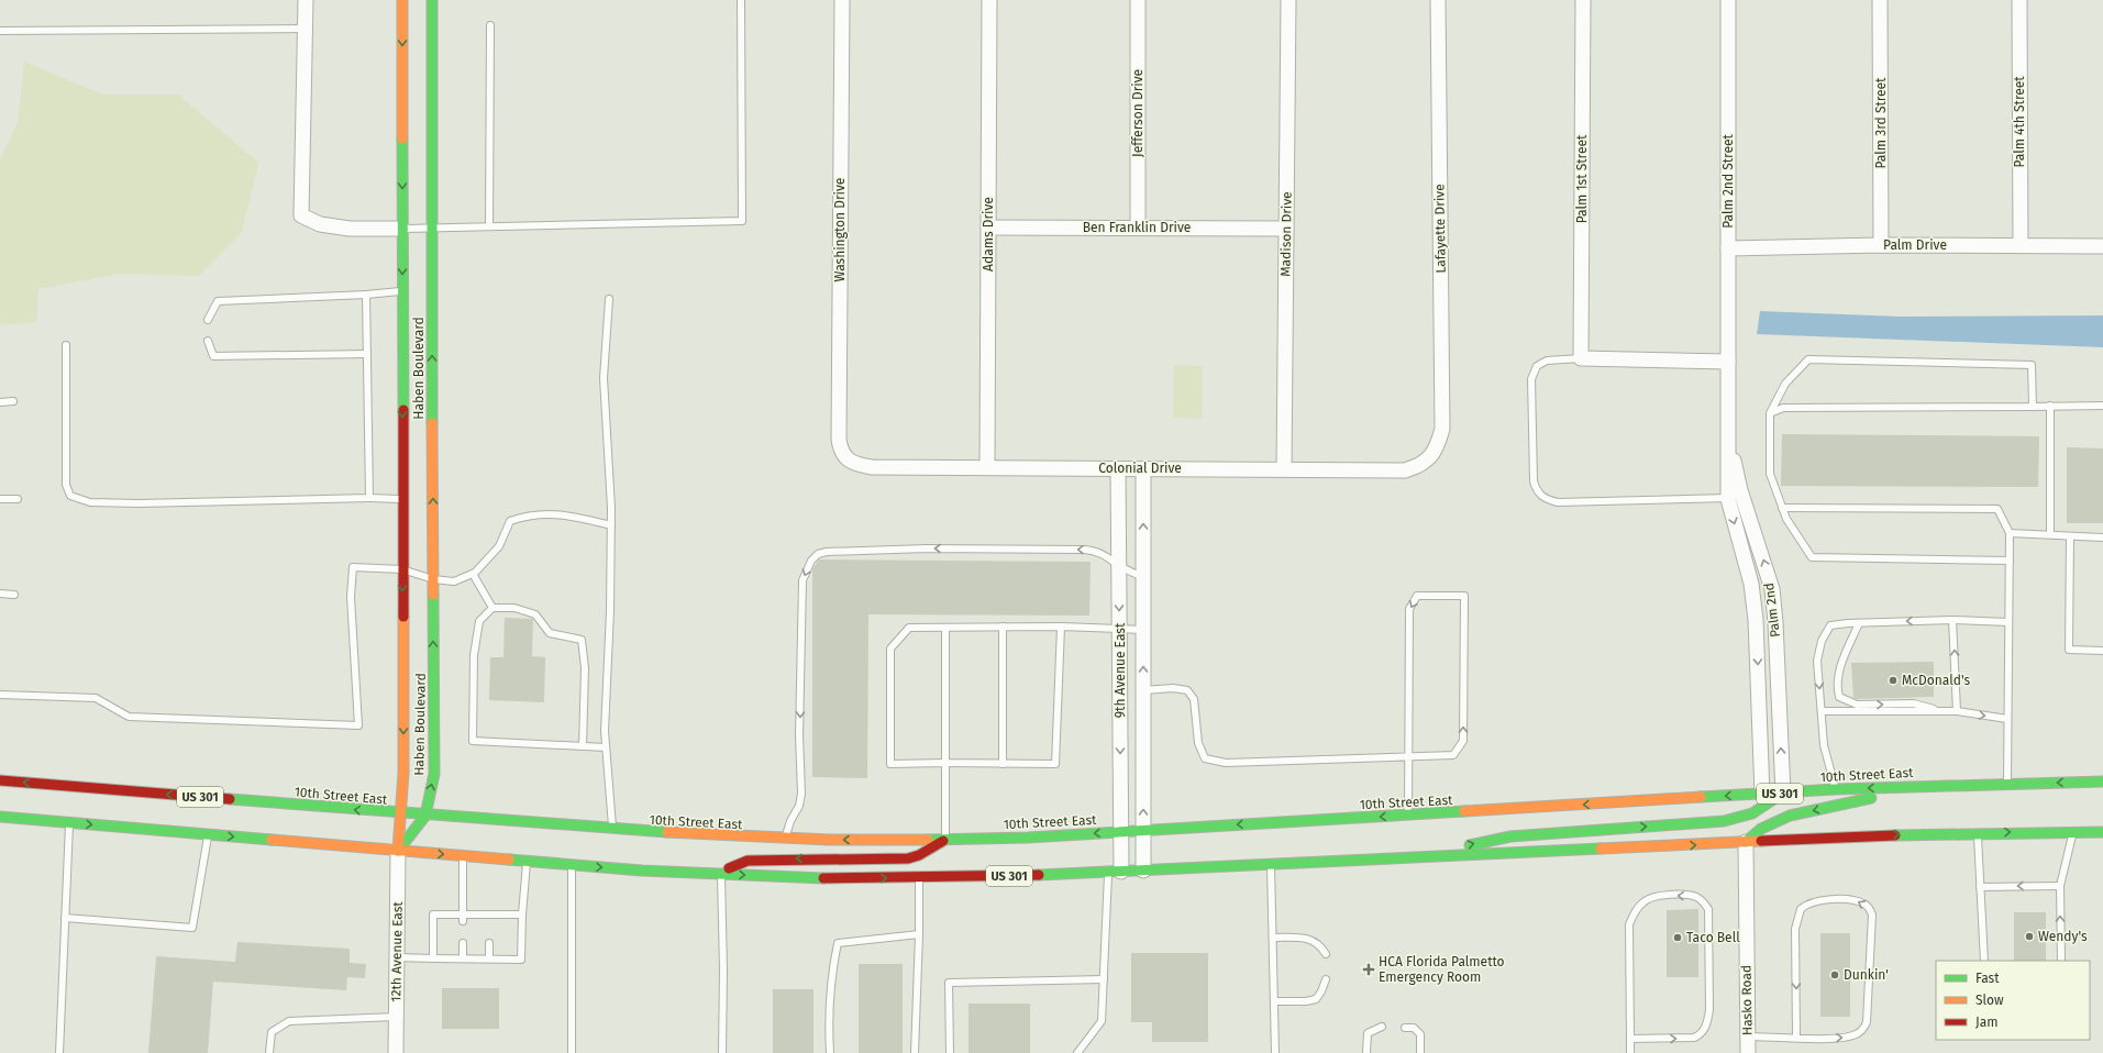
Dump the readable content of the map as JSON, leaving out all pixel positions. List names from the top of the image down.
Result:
{
  "streets": {
    "main road": ["Haben Boulevard", "10th Street East", "US 301"],
    "street": [
      "Jefferson Drive",
      "Palm 4th Street",
      "Palm 3rd Street",
      "Palm 1st Street",
      "Palm 2nd Street",
      "Ben Franklin Drive",
      "Lafayette Drive",
      "Washington Drive",
      "Adams Drive",
      "Madison Drive",
      "Palm Drive",
      "Colonial Drive",
      "Palm 2nd",
      "9th Avenue East",
      "12th Avenue East",
      "Hasko Road"
    ]
  },
  "crossings": [
    ["Jefferson Drive", "Ben Franklin Drive"],
    ["Palm 4th Street", "Palm Drive"],
    ["Palm 3rd Street", "Palm Drive"],
    ["Palm 2nd Street", "Palm Drive"],
    ["Palm 2nd Street", "Palm 2nd"],
    ["Ben Franklin Drive", "Adams Drive"],
    ["Ben Franklin Drive", "Madison Drive"],
    ["Lafayette Drive", "Colonial Drive"],
    ["Washington Drive", "Colonial Drive"],
    ["Adams Drive", "Colonial Drive"],
    ["Madison Drive", "Colonial Drive"],
    ["Haben Boulevard", "10th Street East"],
    ["Haben Boulevard", "US 301"],
    ["Haben Boulevard", "12th Avenue East"],
    ["Colonial Drive", "9th Avenue East"],
    ["Palm 2nd", "10th Street East"],
    ["9th Avenue East", "10th Street East"],
    ["9th Avenue East", "US 301"],
    ["US 301", "12th Avenue East"],
    ["US 301", "Hasko Road"]
  ],
  "places": {
    "other": [
      "McDonald's",
      "Wendy's",
      "Taco Bell",
      "Dunkin'"
    ],
    "health": ["HCA Florida Palmetto Emergency Room"]
  },
  "legend": ["Fast", "Slow", "Jam"]
}
